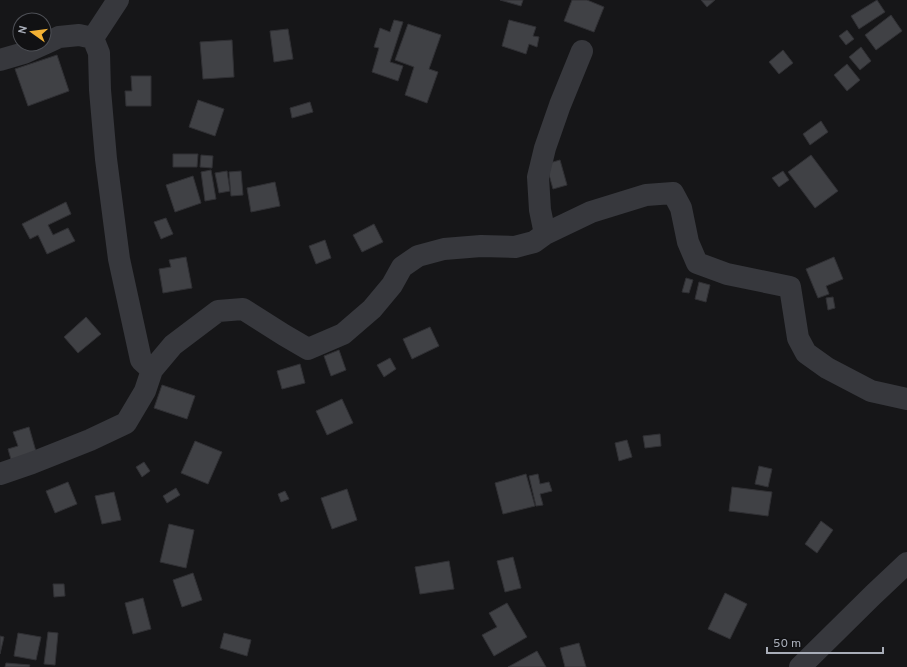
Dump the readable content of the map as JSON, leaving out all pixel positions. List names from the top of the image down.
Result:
{
  "scale_bar": "50 m",
  "north": "left"
}
